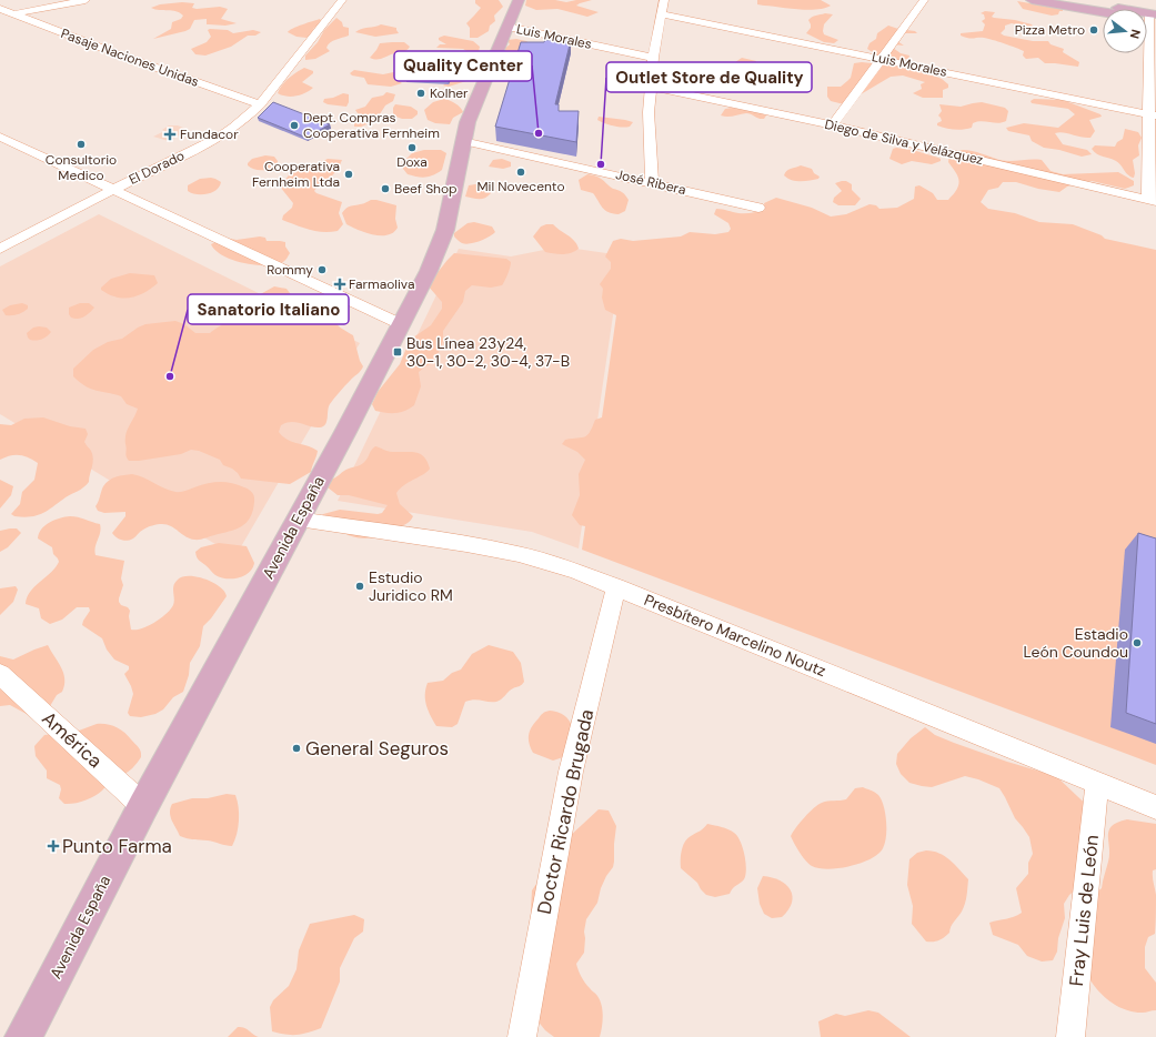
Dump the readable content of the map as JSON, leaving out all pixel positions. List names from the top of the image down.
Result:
{
  "streets": {
    "main road": ["Avenida España"],
    "street": [
      "Luis Morales",
      "Pasaje Naciones Unidas",
      "Diego de Silva y Velázquez",
      "El Dorado",
      "José Ribera",
      "Presbítero Marcelino Noutz",
      "América",
      "Doctor Ricardo Brugada",
      "Fray Luis de León"
    ]
  },
  "crossings": [
    ["Luis Morales", "Avenida España"],
    ["Pasaje Naciones Unidas", "El Dorado"],
    ["José Ribera", "Avenida España"],
    ["Avenida España", "Presbítero Marcelino Noutz"],
    ["Avenida España", "América"],
    ["Presbítero Marcelino Noutz", "Doctor Ricardo Brugada"],
    ["Presbítero Marcelino Noutz", "Fray Luis de León"]
  ],
  "places": {
    "other": [
      "Pizza Metro",
      "Kolher",
      "Dept. Compras Cooperativa Fernheim",
      "Quality Center",
      "Consultorio Medico",
      "Doxa",
      "Outlet Store de Quality",
      "Mil Novecento",
      "Cooperativa Fernheim Ltda",
      "Beef Shop",
      "Rommy",
      "Sanatorio Italiano",
      "Estudio Juridico RM",
      "Estadio León Coundou",
      "General Seguros"
    ],
    "health": ["Fundacor", "Farmaoliva", "Punto Farma"],
    "transit": ["Bus Línea 23y24, 30-1, 30-2, 30-4, 37-B"]
  },
  "north": "right"
}
